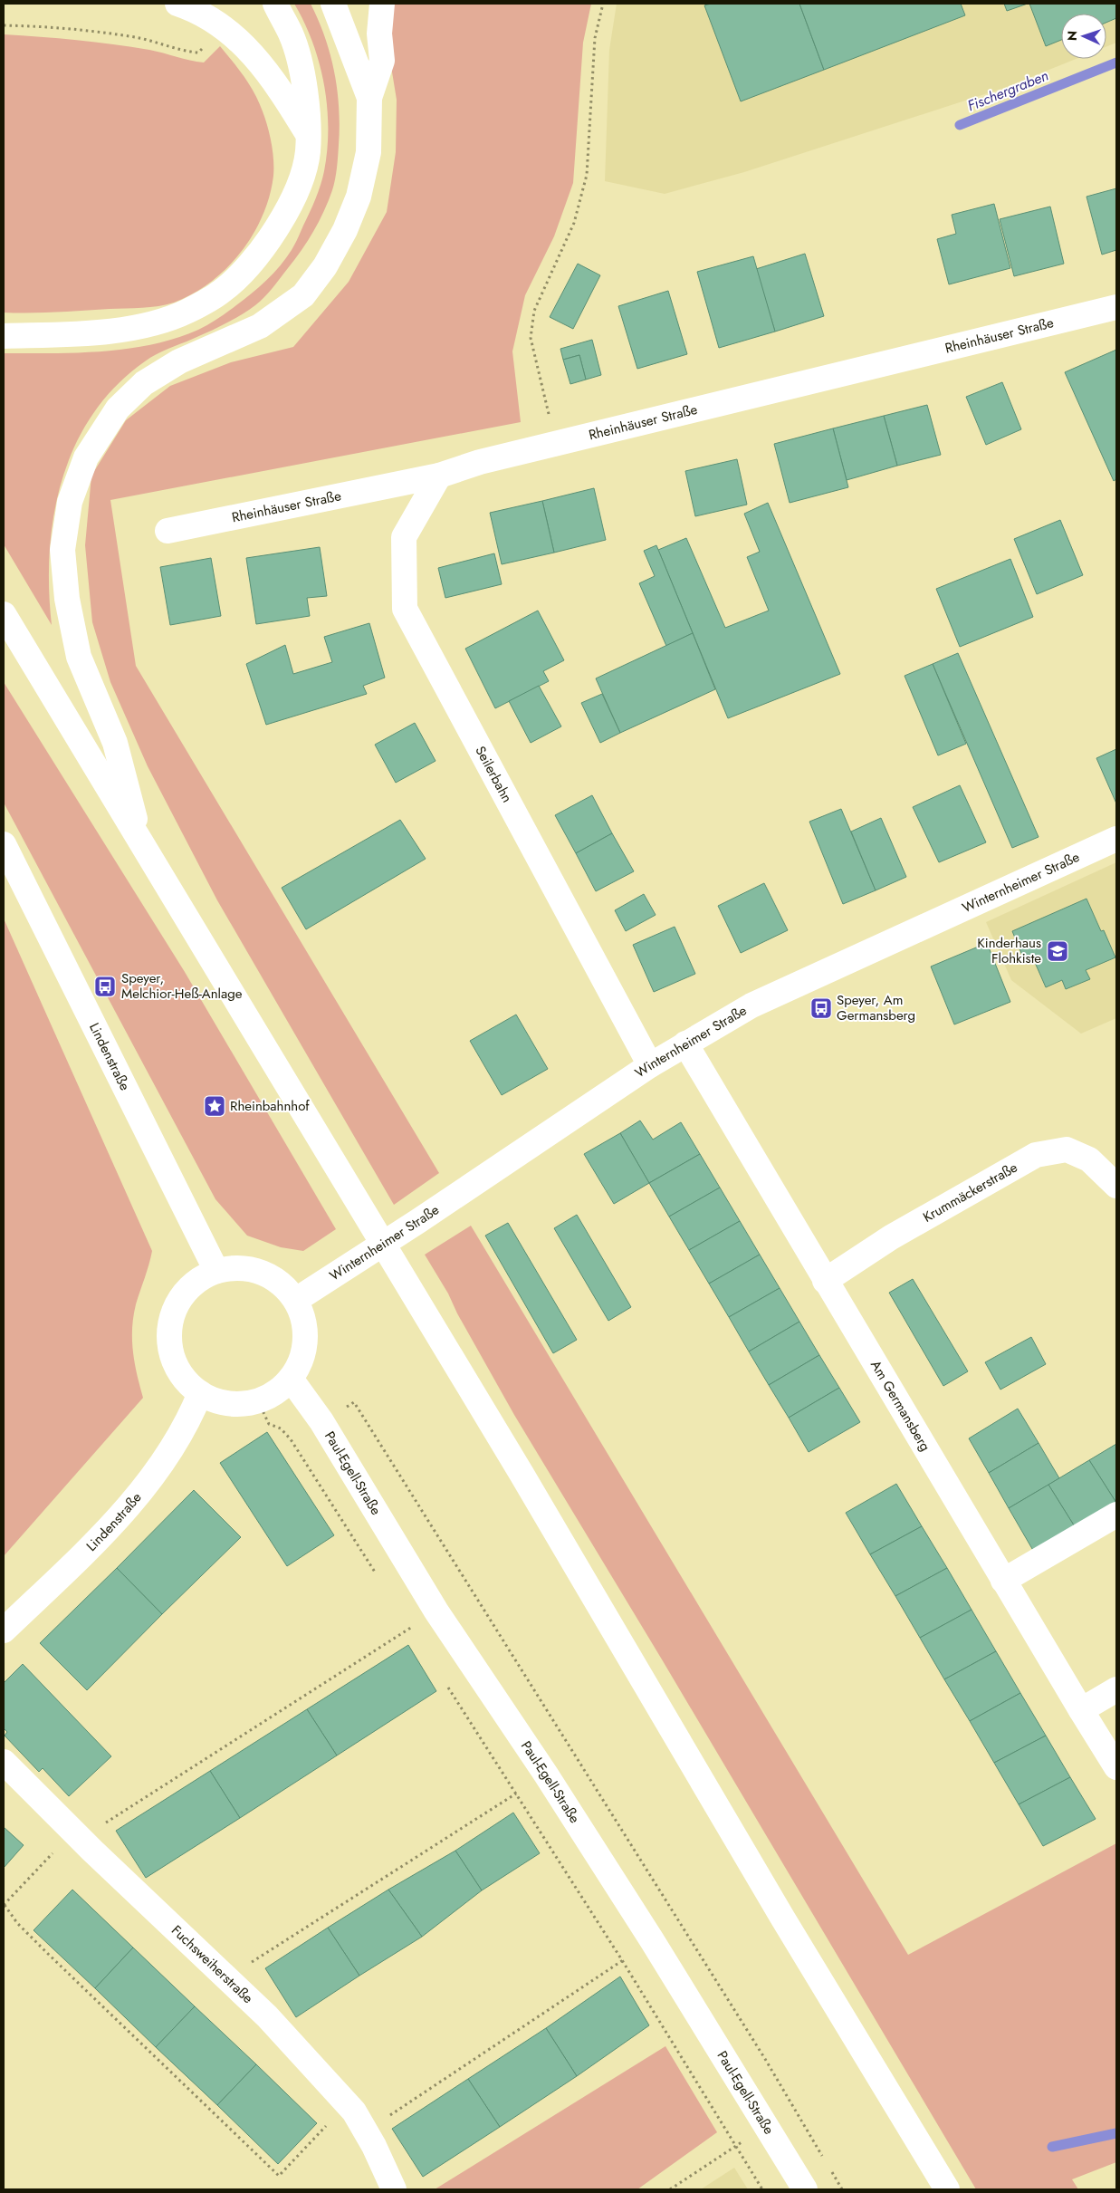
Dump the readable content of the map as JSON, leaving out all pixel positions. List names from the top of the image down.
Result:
{
  "streets": {
    "street": [
      "Rheinhäuser Straße",
      "Seilerbahn",
      "Winternheimer Straße",
      "Lindenstraße",
      "Krummäckerstraße",
      "Am Germansberg",
      "Paul-Egell-Straße",
      "Fuchsweiherstraße"
    ]
  },
  "crossings": [
    ["Rheinhäuser Straße", "Seilerbahn"],
    ["Seilerbahn", "Winternheimer Straße"],
    ["Winternheimer Straße", "Lindenstraße"],
    ["Winternheimer Straße", "Am Germansberg"],
    ["Winternheimer Straße", "Paul-Egell-Straße"],
    ["Lindenstraße", "Paul-Egell-Straße"],
    ["Krummäckerstraße", "Am Germansberg"]
  ],
  "water": ["Fischergraben"],
  "places": {
    "school or university": ["Kinderhaus Flohkiste"],
    "bus stop": ["Speyer, Melchior-Heß-Anlage", "Speyer, Am Germansberg"],
    "place": ["Rheinbahnhof"]
  },
  "north": "left"
}
